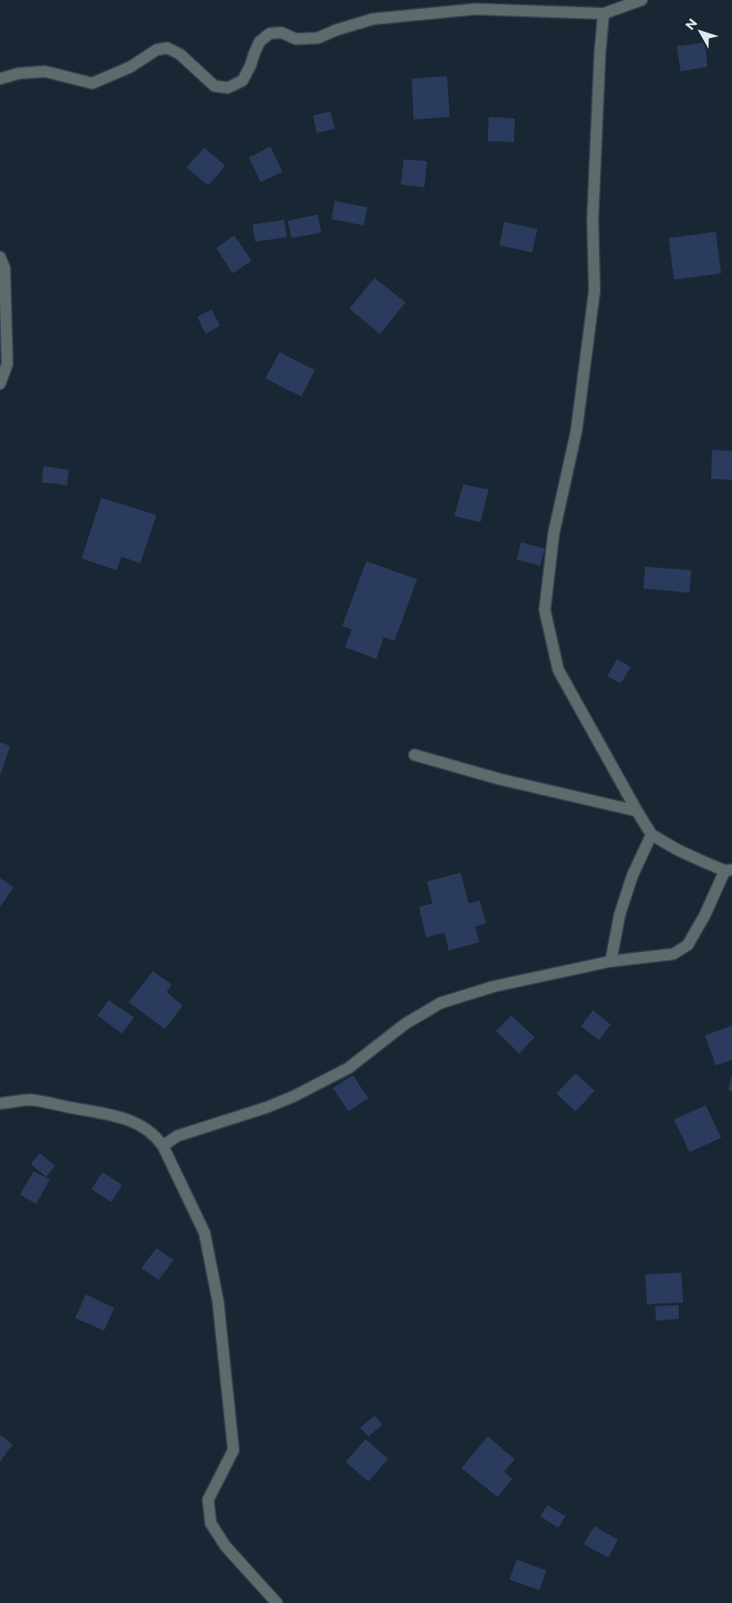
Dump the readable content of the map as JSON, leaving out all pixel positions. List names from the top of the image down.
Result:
{
  "north": "top left"
}
